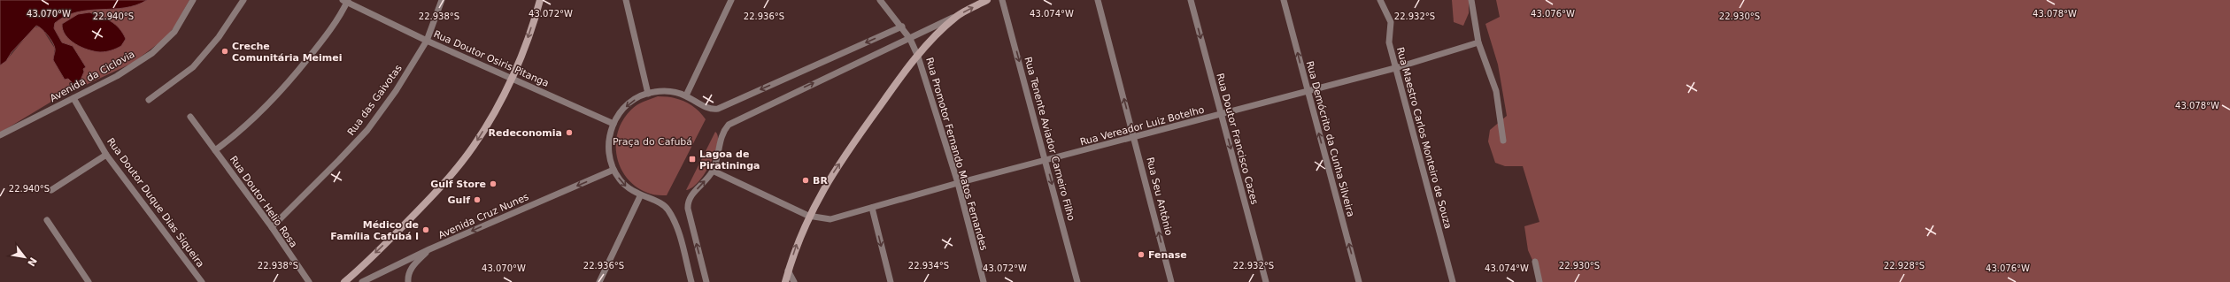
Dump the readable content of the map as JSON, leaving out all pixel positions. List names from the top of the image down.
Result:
{
  "streets": {
    "street": [
      "Rua Doutor Osiris Pitanga",
      "Avenida da Ciclovia",
      "Rua das Gaivotas",
      "Rua Vereador Luiz Botelho",
      "Rua Maestro Carlos Monteiro de Souza",
      "Rua Tenente Aviador Carneiro Filho",
      "Rua Doutor Francisco Cazes",
      "Rua Demócrito da Cunha Silveira",
      "Rua Promotor Fernando Matos Fernandes",
      "Rua Seu Antônio",
      "Rua Doutor Helio Rosa",
      "Rua Doutor Duque Dias Siqueira",
      "Avenida Cruz Nunes"
    ]
  },
  "crossings": [
    ["Rua Doutor Osiris Pitanga", "Rua das Gaivotas"],
    ["Avenida da Ciclovia", "Rua Doutor Duque Dias Siqueira"],
    ["Rua das Gaivotas", "Rua Doutor Helio Rosa"],
    ["Rua Vereador Luiz Botelho", "Rua Maestro Carlos Monteiro de Souza"],
    ["Rua Vereador Luiz Botelho", "Rua Tenente Aviador Carneiro Filho"],
    ["Rua Vereador Luiz Botelho", "Rua Doutor Francisco Cazes"],
    ["Rua Vereador Luiz Botelho", "Rua Demócrito da Cunha Silveira"],
    ["Rua Vereador Luiz Botelho", "Rua Promotor Fernando Matos Fernandes"],
    ["Rua Vereador Luiz Botelho", "Rua Seu Antônio"]
  ],
  "one_way": [
    "Rua Tenente Aviador Carneiro Filho",
    "Rua Doutor Francisco Cazes",
    "Rua Demócrito da Cunha Silveira",
    "Rua Seu Antônio",
    "Avenida Cruz Nunes"
  ],
  "parks": ["Praça do Cafubá"],
  "places": {
    "other": [
      "Creche Comunitária Meimei",
      "Redeconomia",
      "BR",
      "Gulf Store",
      "Gulf",
      "Médico de Família Cafubá I",
      "Fenase"
    ],
    "transit": ["Lagoa de Piratininga"]
  },
  "north": "bottom right",
  "coordinates": [
    "43.070°W",
    "43.072°W",
    "43.074°W",
    "43.076°W",
    "43.078°W",
    "22.938°S",
    "22.932°S",
    "22.930°S",
    "22.940°S",
    "22.936°S",
    "22.934°S",
    "22.928°S"
  ]
}
